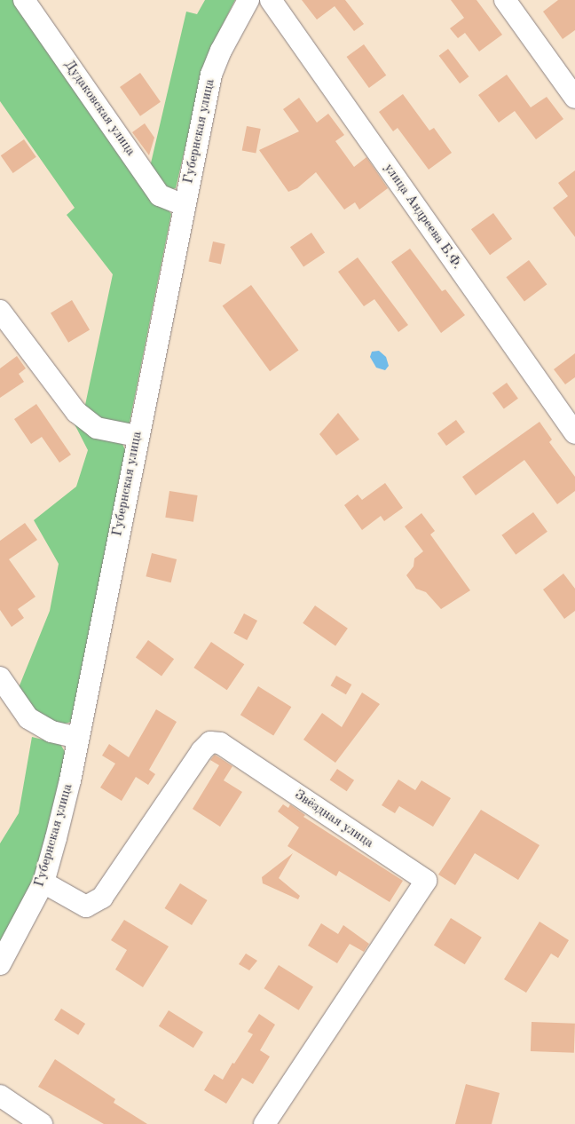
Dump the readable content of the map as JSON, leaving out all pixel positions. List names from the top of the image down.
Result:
{
  "streets": {
    "street": [
      "Дудаковская улица",
      "Губернская улица",
      "улица Андреева Б.Ф.",
      "Звёздная улица"
    ]
  },
  "crossings": [
    ["Дудаковская улица", "Губернская улица"],
    ["Губернская улица", "Звёздная улица"]
  ]
}
